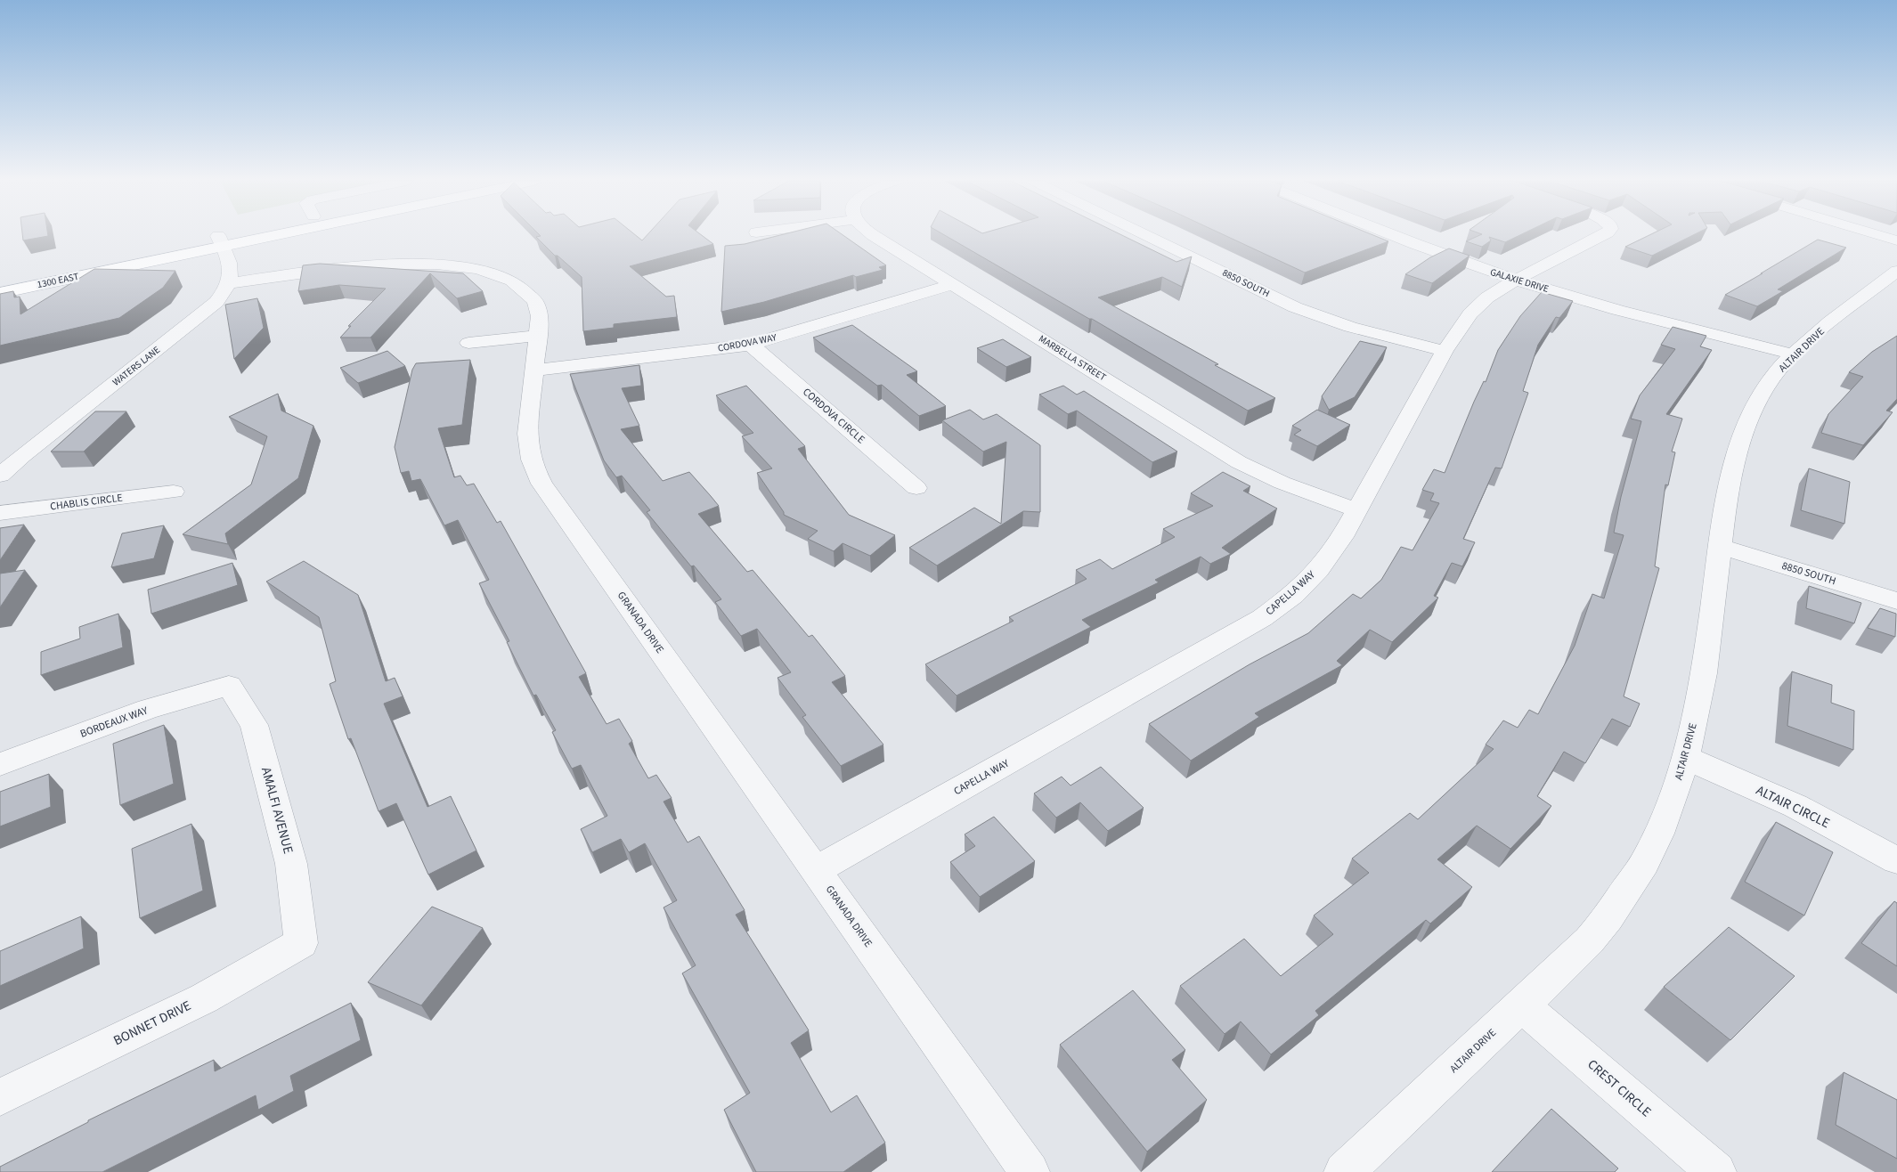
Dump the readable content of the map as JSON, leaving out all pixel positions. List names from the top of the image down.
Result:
{
  "streets": {
    "main road": ["1300 EAST"],
    "street": [
      "GALAXIE DRIVE",
      "8850 SOUTH",
      "CORDOVA WAY",
      "ALTAIR DRIVE",
      "MARBELLA STREET",
      "WATERS LANE",
      "CORDOVA CIRCLE",
      "CHABLIS CIRCLE",
      "CAPELLA WAY",
      "GRANADA DRIVE",
      "BORDEAUX WAY",
      "ALTAIR CIRCLE",
      "AMALFI AVENUE",
      "BONNET DRIVE",
      "CREST CIRCLE"
    ]
  },
  "crossings": [
    ["GALAXIE DRIVE", "ALTAIR DRIVE"],
    ["GALAXIE DRIVE", "CAPELLA WAY"],
    ["8850 SOUTH", "ALTAIR DRIVE"],
    ["8850 SOUTH", "CAPELLA WAY"],
    ["CORDOVA WAY", "MARBELLA STREET"],
    ["CORDOVA WAY", "CORDOVA CIRCLE"],
    ["CORDOVA WAY", "GRANADA DRIVE"],
    ["ALTAIR DRIVE", "ALTAIR CIRCLE"],
    ["ALTAIR DRIVE", "CREST CIRCLE"],
    ["MARBELLA STREET", "CAPELLA WAY"],
    ["WATERS LANE", "GRANADA DRIVE"],
    ["CAPELLA WAY", "GRANADA DRIVE"],
    ["BORDEAUX WAY", "AMALFI AVENUE"],
    ["AMALFI AVENUE", "BONNET DRIVE"]
  ]
}
